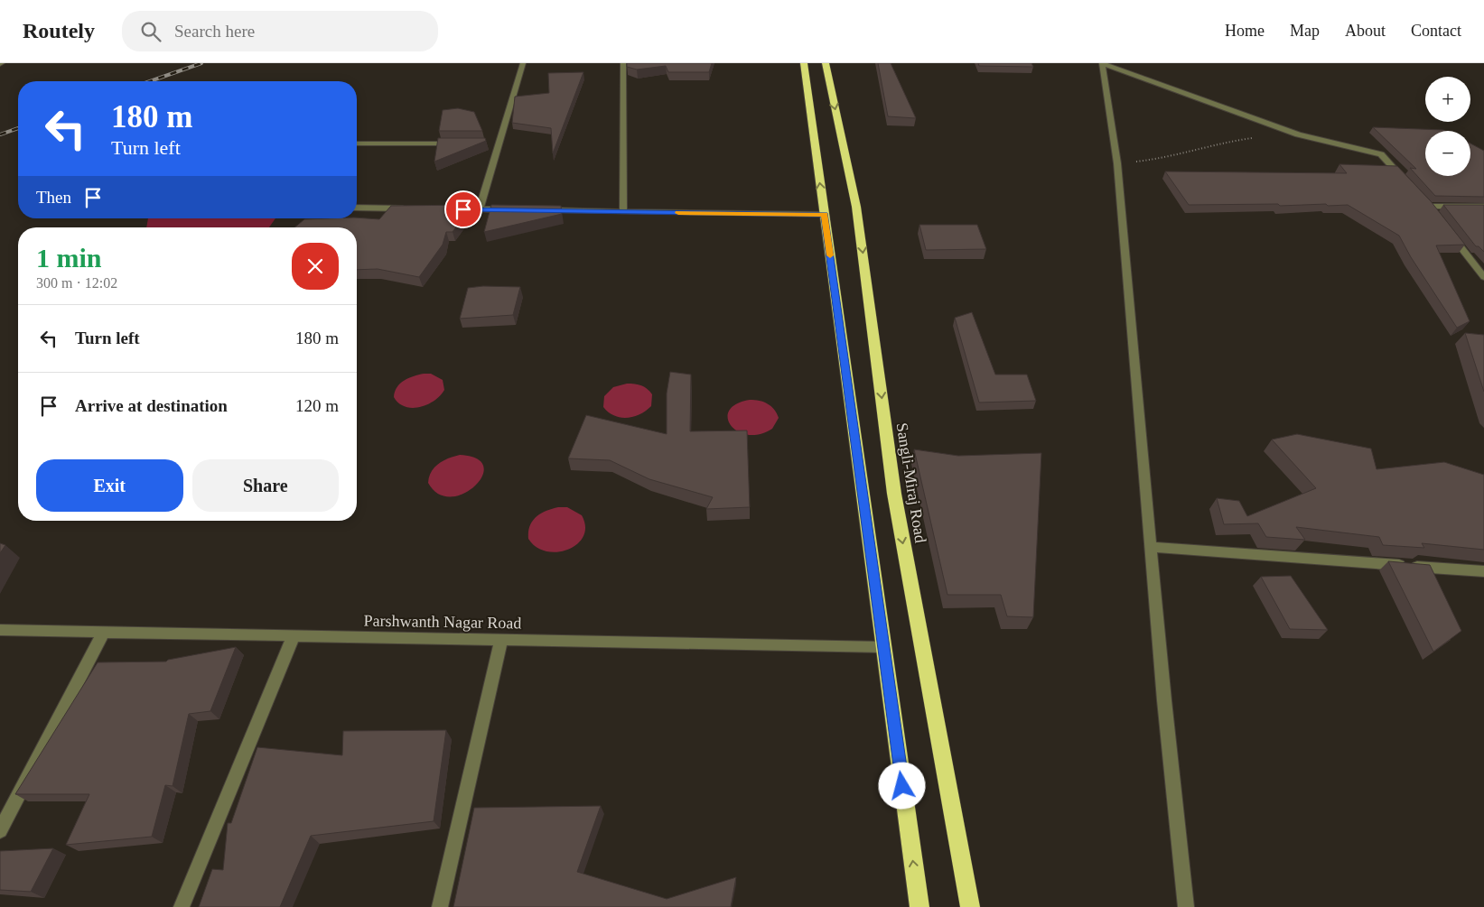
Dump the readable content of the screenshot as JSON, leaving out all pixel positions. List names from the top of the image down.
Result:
{
  "streets": {
    "highway": ["Sangli-Miraj Road"],
    "street": ["Parshwanth Nagar Road"]
  },
  "page": {
    "header": "Routely",
    "search": "Search here",
    "nav": [
      "Home",
      "Map",
      "About",
      "Contact"
    ],
    "map_buttons": ["+", "−"],
    "turn": ["180 m", "Turn left"],
    "then": "Then",
    "heading": ["1 min", "300 m · 12:02"],
    "list": [
      {
        "name": "Turn left",
        "value": "180 m"
      },
      {
        "name": "Arrive at destination",
        "value": "120 m"
      }
    ],
    "buttons": ["Exit", "Share"]
  }
}
